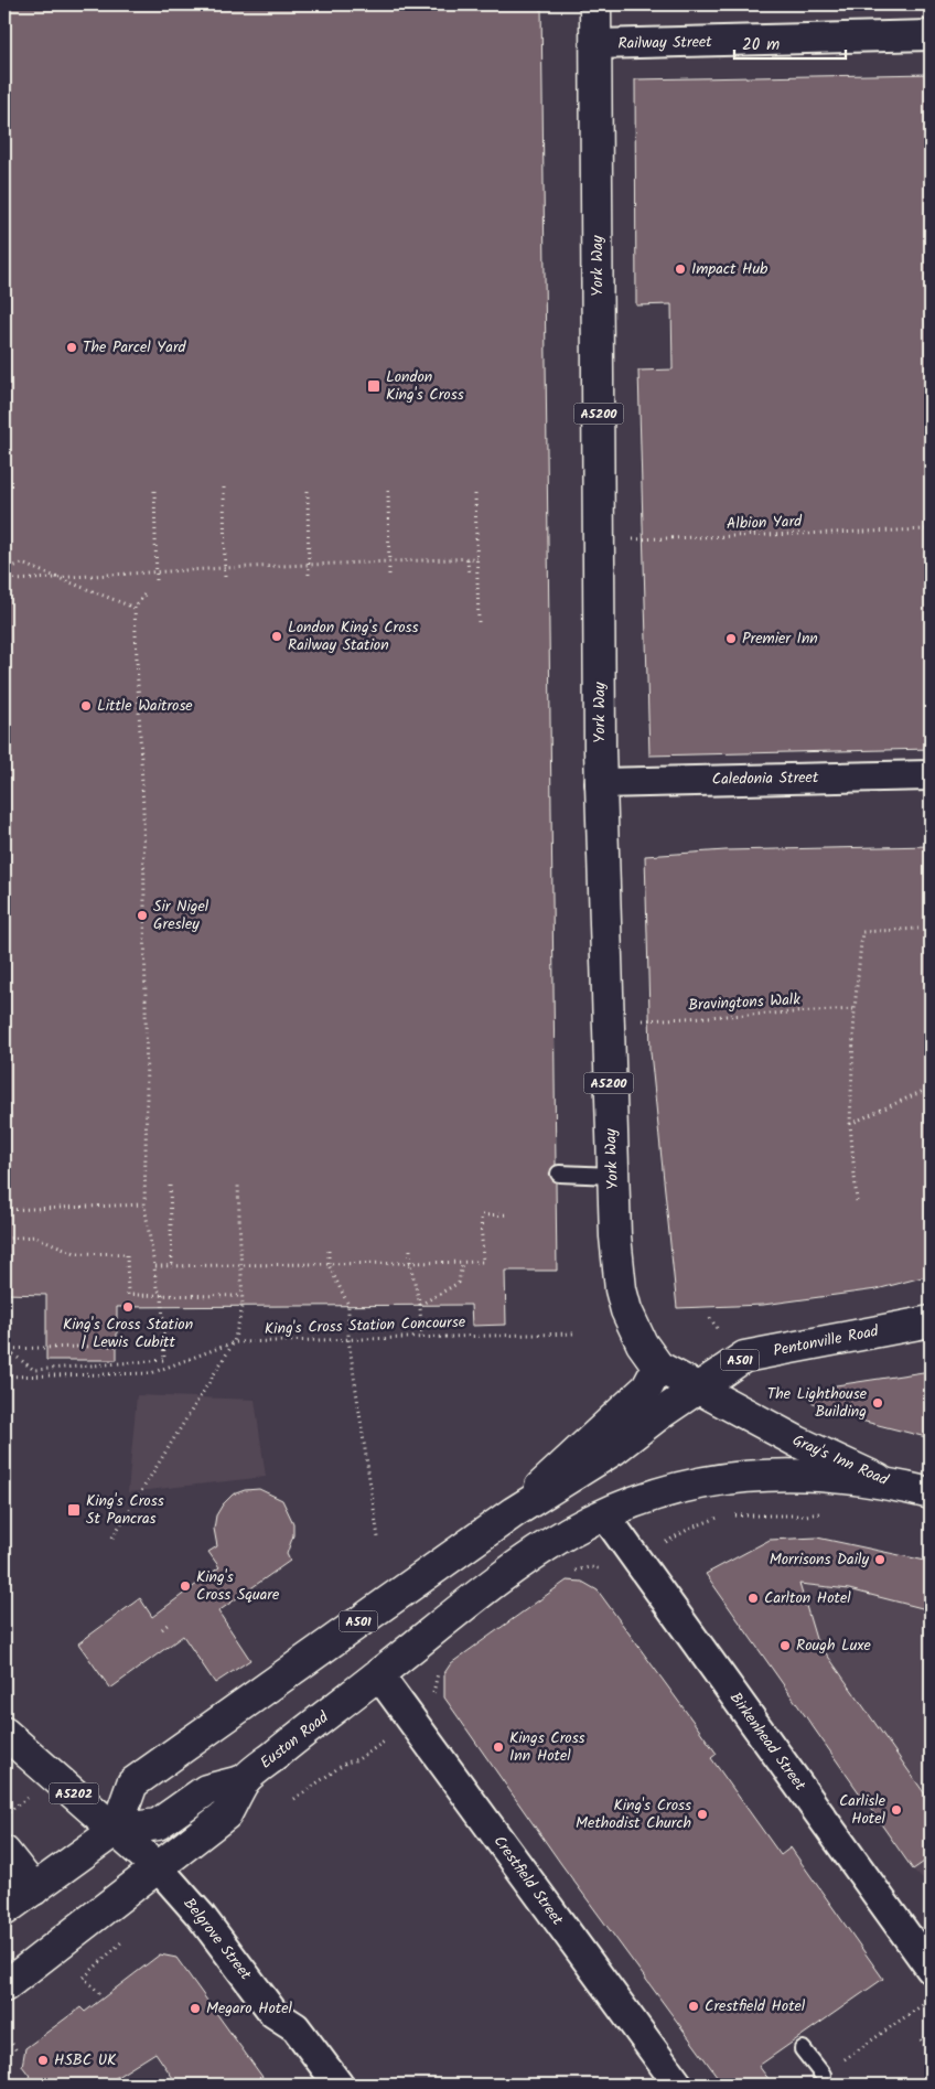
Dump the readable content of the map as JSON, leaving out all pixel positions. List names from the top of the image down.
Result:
{
  "streets": {
    "main road": [
      "York Way",
      "A5200",
      "Pentonville Road",
      "A501",
      "Gray's Inn Road",
      "Euston Road",
      "A5202"
    ],
    "street": [
      "Railway Street",
      "Caledonia Street",
      "Birkenhead Street",
      "Crestfield Street",
      "Belgrove Street"
    ],
    "path": ["Albion Yard", "Bravingtons Walk", "King's Cross Station Concourse"]
  },
  "crossings": [
    ["Railway Street", "York Way"],
    ["York Way", "Albion Yard"],
    ["York Way", "Caledonia Street"],
    ["York Way", "Pentonville Road"],
    ["York Way", "A501"],
    ["York Way", "Gray's Inn Road"],
    ["Pentonville Road", "A501"],
    ["Pentonville Road", "Gray's Inn Road"],
    ["A501", "Gray's Inn Road"],
    ["A501", "A5202"],
    ["Gray's Inn Road", "Euston Road"],
    ["Gray's Inn Road", "Birkenhead Street"],
    ["Euston Road", "Birkenhead Street"],
    ["Euston Road", "A5202"],
    ["Euston Road", "Crestfield Street"],
    ["Euston Road", "Belgrove Street"],
    ["A5202", "Belgrove Street"]
  ],
  "places": {
    "other": [
      "Impact Hub",
      "The Parcel Yard",
      "London King's Cross Railway Station",
      "Premier Inn",
      "Little Waitrose",
      "Sir Nigel Gresley",
      "King's Cross Station | Lewis Cubitt",
      "The Lighthouse Building",
      "Morrisons Daily",
      "King's Cross Square",
      "Carlton Hotel",
      "Rough Luxe",
      "Kings Cross Inn Hotel",
      "Carlisle Hotel",
      "King's Cross Methodist Church",
      "Crestfield Hotel",
      "Megaro Hotel",
      "HSBC UK"
    ],
    "transit": ["London King's Cross", "King's Cross St Pancras"]
  },
  "scale_bar": "20 m"
}
